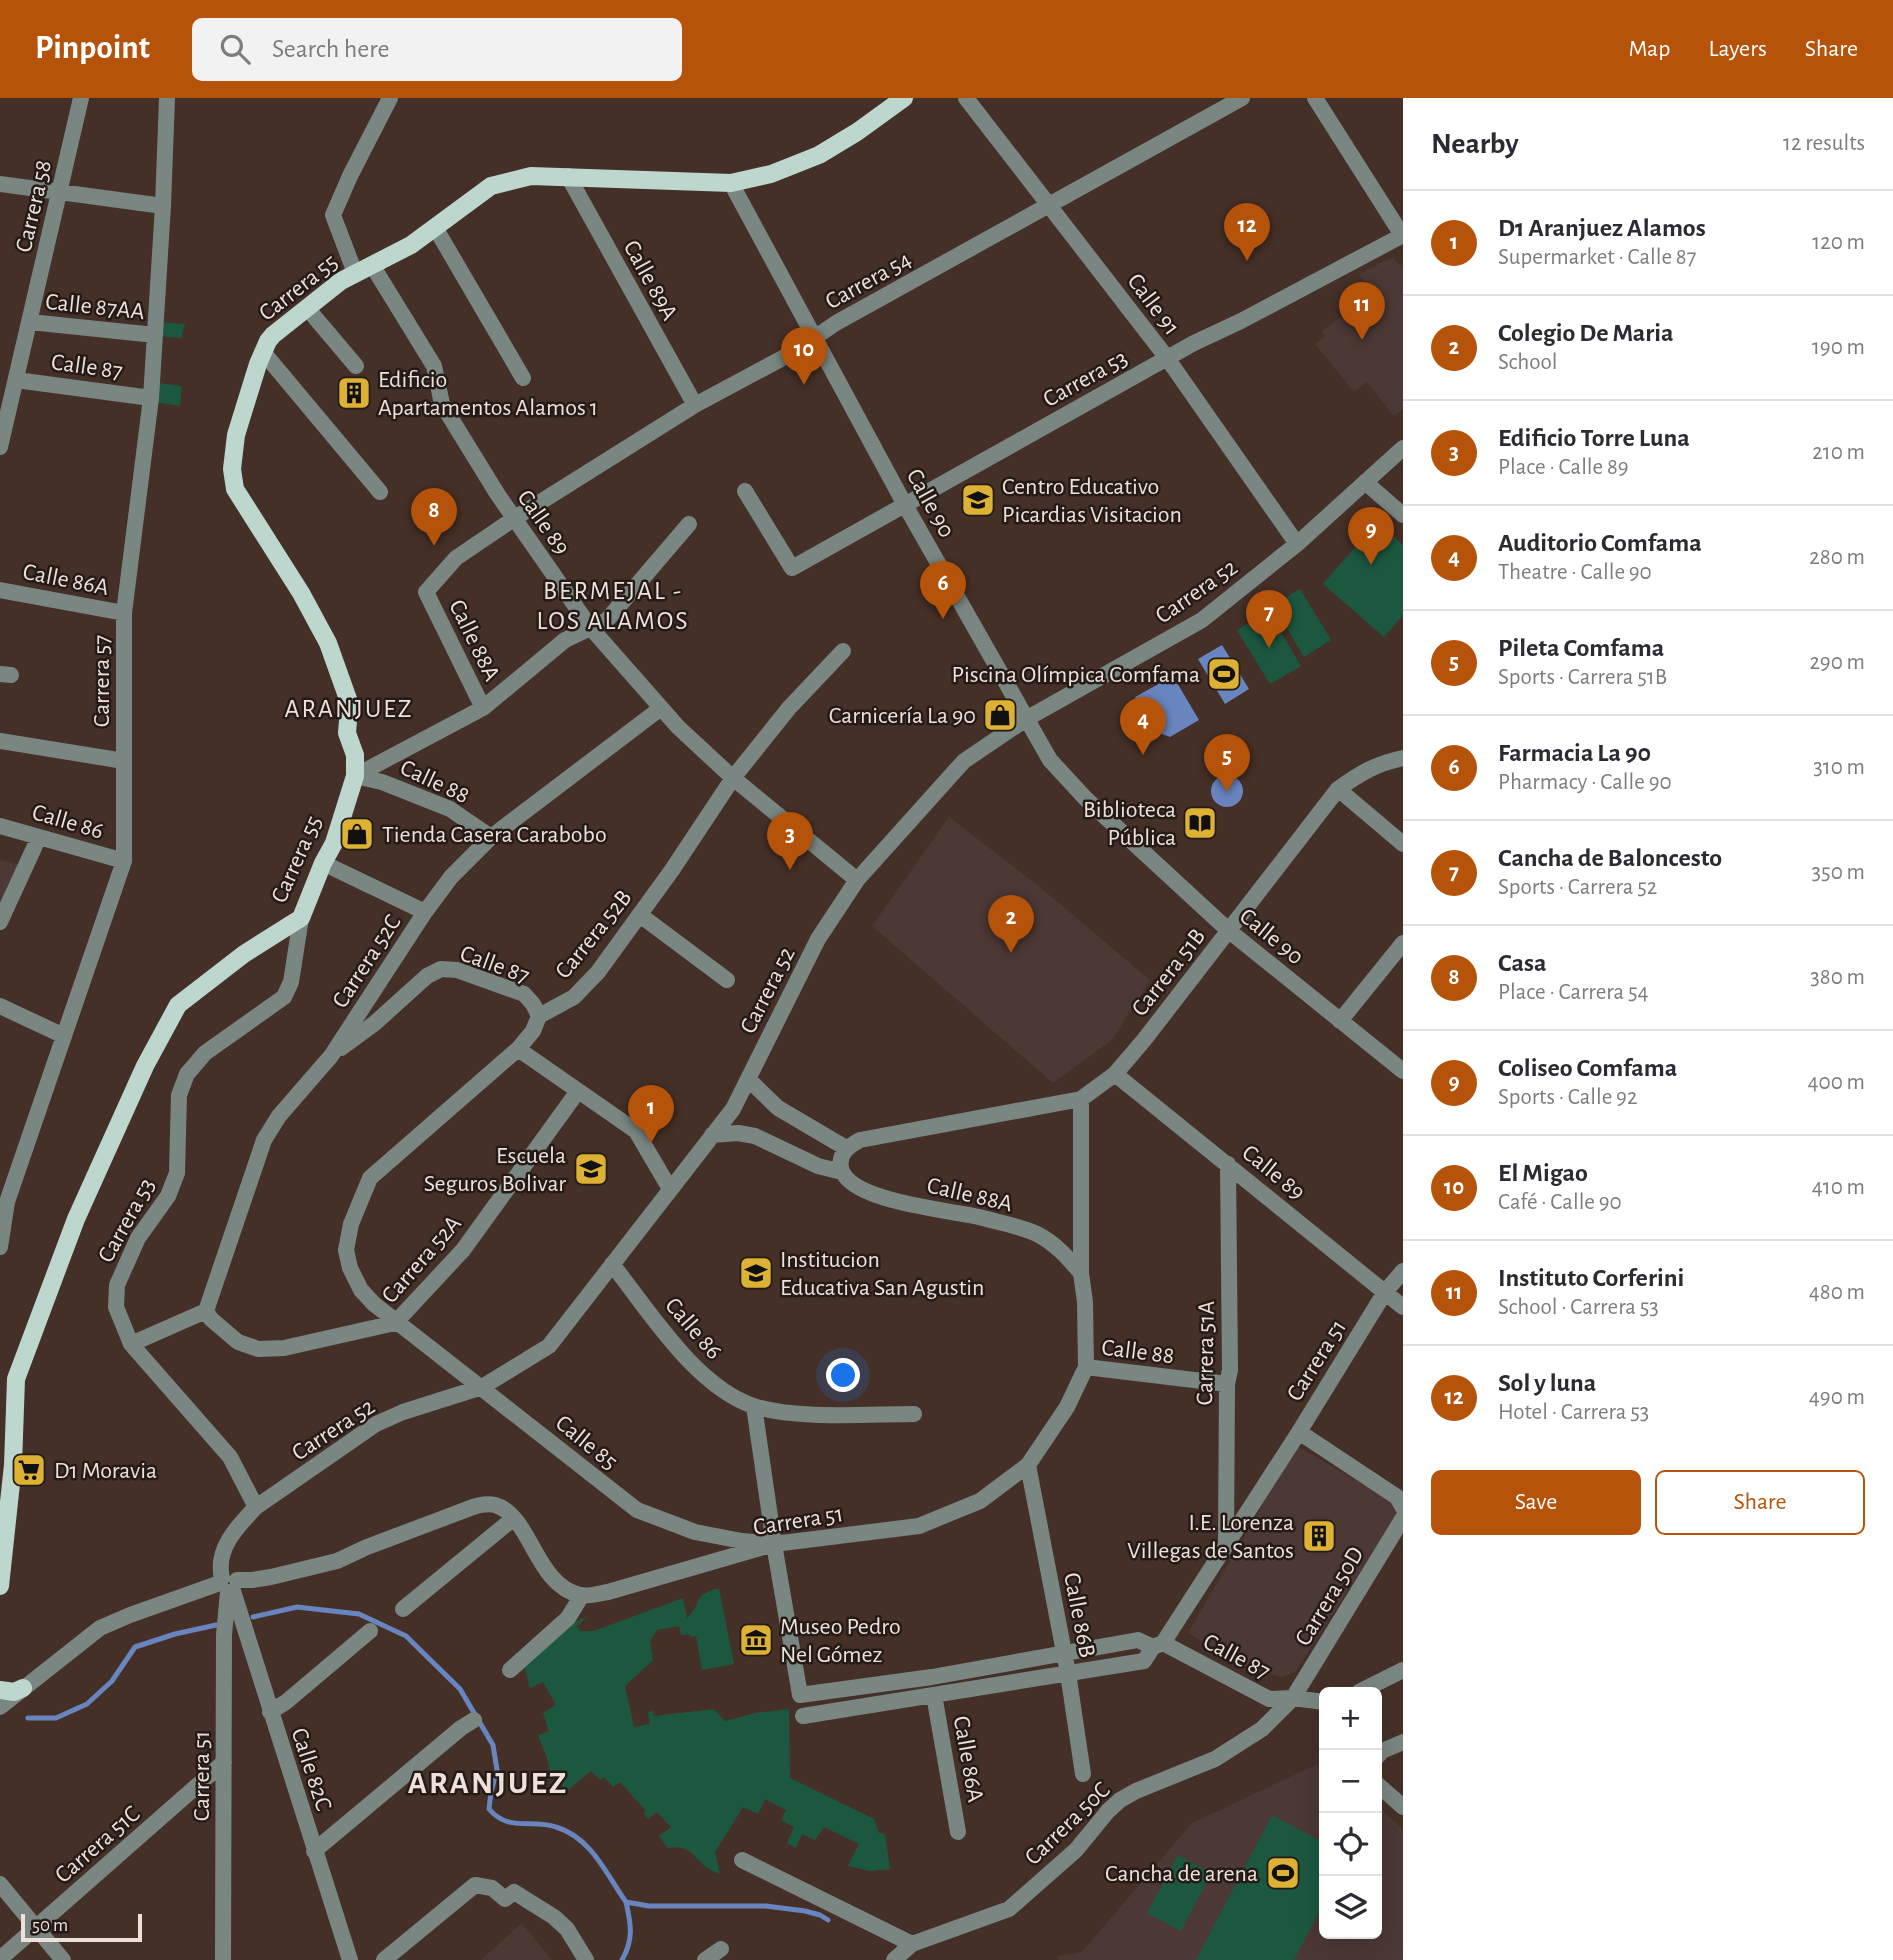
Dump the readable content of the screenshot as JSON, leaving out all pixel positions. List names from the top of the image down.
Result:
{
  "streets": {
    "main road": ["Carrera 55"],
    "street": [
      "Carrera 58",
      "Calle 89A",
      "Carrera 54",
      "Calle 91",
      "Calle 87AA",
      "Calle 87",
      "Carrera 53",
      "Calle 90",
      "Calle 89",
      "Calle 86A",
      "Carrera 52",
      "Calle 88A",
      "Carrera 57",
      "Calle 88",
      "Calle 86",
      "Carrera 52B",
      "Carrera 52C",
      "Carrera 51B",
      "Carrera 52A",
      "Carrera 51A",
      "Carrera 51",
      "Calle 85",
      "Carrera 50D",
      "Calle 86B",
      "Calle 82C",
      "Carrera 50C",
      "Carrera 51C"
    ]
  },
  "crossings": [
    ["Carrera 58", "Calle 87AA"],
    ["Carrera 58", "Calle 87"],
    ["Calle 89A", "Carrera 54"],
    ["Calle 89A", "Carrera 55"],
    ["Carrera 54", "Calle 91"],
    ["Carrera 54", "Calle 90"],
    ["Carrera 54", "Calle 89"],
    ["Carrera 54", "Calle 88A"],
    ["Carrera 55", "Carrera 53"],
    ["Carrera 55", "Calle 90"],
    ["Carrera 55", "Calle 89"],
    ["Carrera 55", "Calle 88"],
    ["Calle 91", "Carrera 53"],
    ["Calle 91", "Carrera 52"],
    ["Calle 87AA", "Carrera 57"],
    ["Calle 87", "Carrera 57"],
    ["Calle 87", "Carrera 52B"],
    ["Calle 87", "Carrera 52C"],
    ["Calle 87", "Carrera 51"],
    ["Calle 87", "Carrera 50D"],
    ["Calle 87", "Carrera 50C"],
    ["Carrera 53", "Calle 90"],
    ["Carrera 53", "Carrera 52"],
    ["Calle 90", "Carrera 52"],
    ["Calle 90", "Carrera 51B"],
    ["Calle 89", "Carrera 52"],
    ["Calle 89", "Carrera 52B"],
    ["Calle 89", "Carrera 52C"],
    ["Calle 89", "Carrera 51B"],
    ["Calle 89", "Carrera 51A"],
    ["Calle 89", "Carrera 51"],
    ["Calle 86A", "Carrera 57"],
    ["Calle 86A", "Carrera 51"],
    ["Carrera 52", "Calle 88A"],
    ["Carrera 52", "Calle 86"],
    ["Carrera 52", "Carrera 51"],
    ["Carrera 52", "Calle 85"],
    ["Carrera 52", "Calle 82C"],
    ["Calle 88A", "Carrera 51"],
    ["Carrera 57", "Calle 86"],
    ["Calle 88", "Carrera 52C"],
    ["Calle 88", "Carrera 51A"],
    ["Calle 88", "Carrera 51"],
    ["Carrera 52C", "Carrera 52A"],
    ["Carrera 51B", "Carrera 51"],
    ["Carrera 52A", "Calle 85"],
    ["Carrera 51A", "Carrera 51"],
    ["Carrera 51", "Calle 85"],
    ["Carrera 51", "Calle 86B"],
    ["Carrera 51", "Calle 82C"],
    ["Carrera 51", "Carrera 51C"],
    ["Carrera 50D", "Carrera 50C"]
  ],
  "districts": ["BERMEJAL - LOS ALAMOS", "ARANJUEZ", "ARANJUEZ"],
  "places": {
    "building": ["Edificio Apartamentos Alamos 1", "I.E. Lorenza Villegas de Santos"],
    "school or university": ["Centro Educativo Picardias Visitacion", "Escuela Seguros Bolivar", "Institucion Educativa San Agustin"],
    "sports": ["Piscina Olímpica Comfama", "Cancha de arena"],
    "shop": ["Carnicería La 90", "Tienda Casera Carabobo"],
    "library": ["Biblioteca Pública"],
    "supermarket": ["D1 Moravia"],
    "museum": ["Museo Pedro Nel Gómez"]
  },
  "scale_bar": "50 m",
  "page": {
    "header": "Pinpoint",
    "search": "Search here",
    "nav": ["Map", "Layers", "Share"],
    "heading": ["Nearby", "12 results"],
    "list": [
      {
        "mark": "1",
        "name": "D1 Aranjuez Alamos",
        "note": "Supermarket · Calle 87",
        "value": "120 m"
      },
      {
        "mark": "2",
        "name": "Colegio De Maria",
        "note": "School",
        "value": "190 m"
      },
      {
        "mark": "3",
        "name": "Edificio Torre Luna",
        "note": "Place · Calle 89",
        "value": "210 m"
      },
      {
        "mark": "4",
        "name": "Auditorio Comfama",
        "note": "Theatre · Calle 90",
        "value": "280 m"
      },
      {
        "mark": "5",
        "name": "Pileta Comfama",
        "note": "Sports · Carrera 51B",
        "value": "290 m"
      },
      {
        "mark": "6",
        "name": "Farmacia La 90",
        "note": "Pharmacy · Calle 90",
        "value": "310 m"
      },
      {
        "mark": "7",
        "name": "Cancha de Baloncesto",
        "note": "Sports · Carrera 52",
        "value": "350 m"
      },
      {
        "mark": "8",
        "name": "Casa",
        "note": "Place · Carrera 54",
        "value": "380 m"
      },
      {
        "mark": "9",
        "name": "Coliseo Comfama",
        "note": "Sports · Calle 92",
        "value": "400 m"
      },
      {
        "mark": "10",
        "name": "El Migao",
        "note": "Café · Calle 90",
        "value": "410 m"
      },
      {
        "mark": "11",
        "name": "Instituto Corferini",
        "note": "School · Carrera 53",
        "value": "480 m"
      },
      {
        "mark": "12",
        "name": "Sol y luna",
        "note": "Hotel · Carrera 53",
        "value": "490 m"
      }
    ],
    "pins": [
      "12",
      "11",
      "10",
      "8",
      "9",
      "6",
      "7",
      "4",
      "5",
      "3",
      "2",
      "1"
    ],
    "buttons": ["Save", "Share"],
    "map_buttons": ["+", "−"],
    "scale": "50 m"
  }
}
